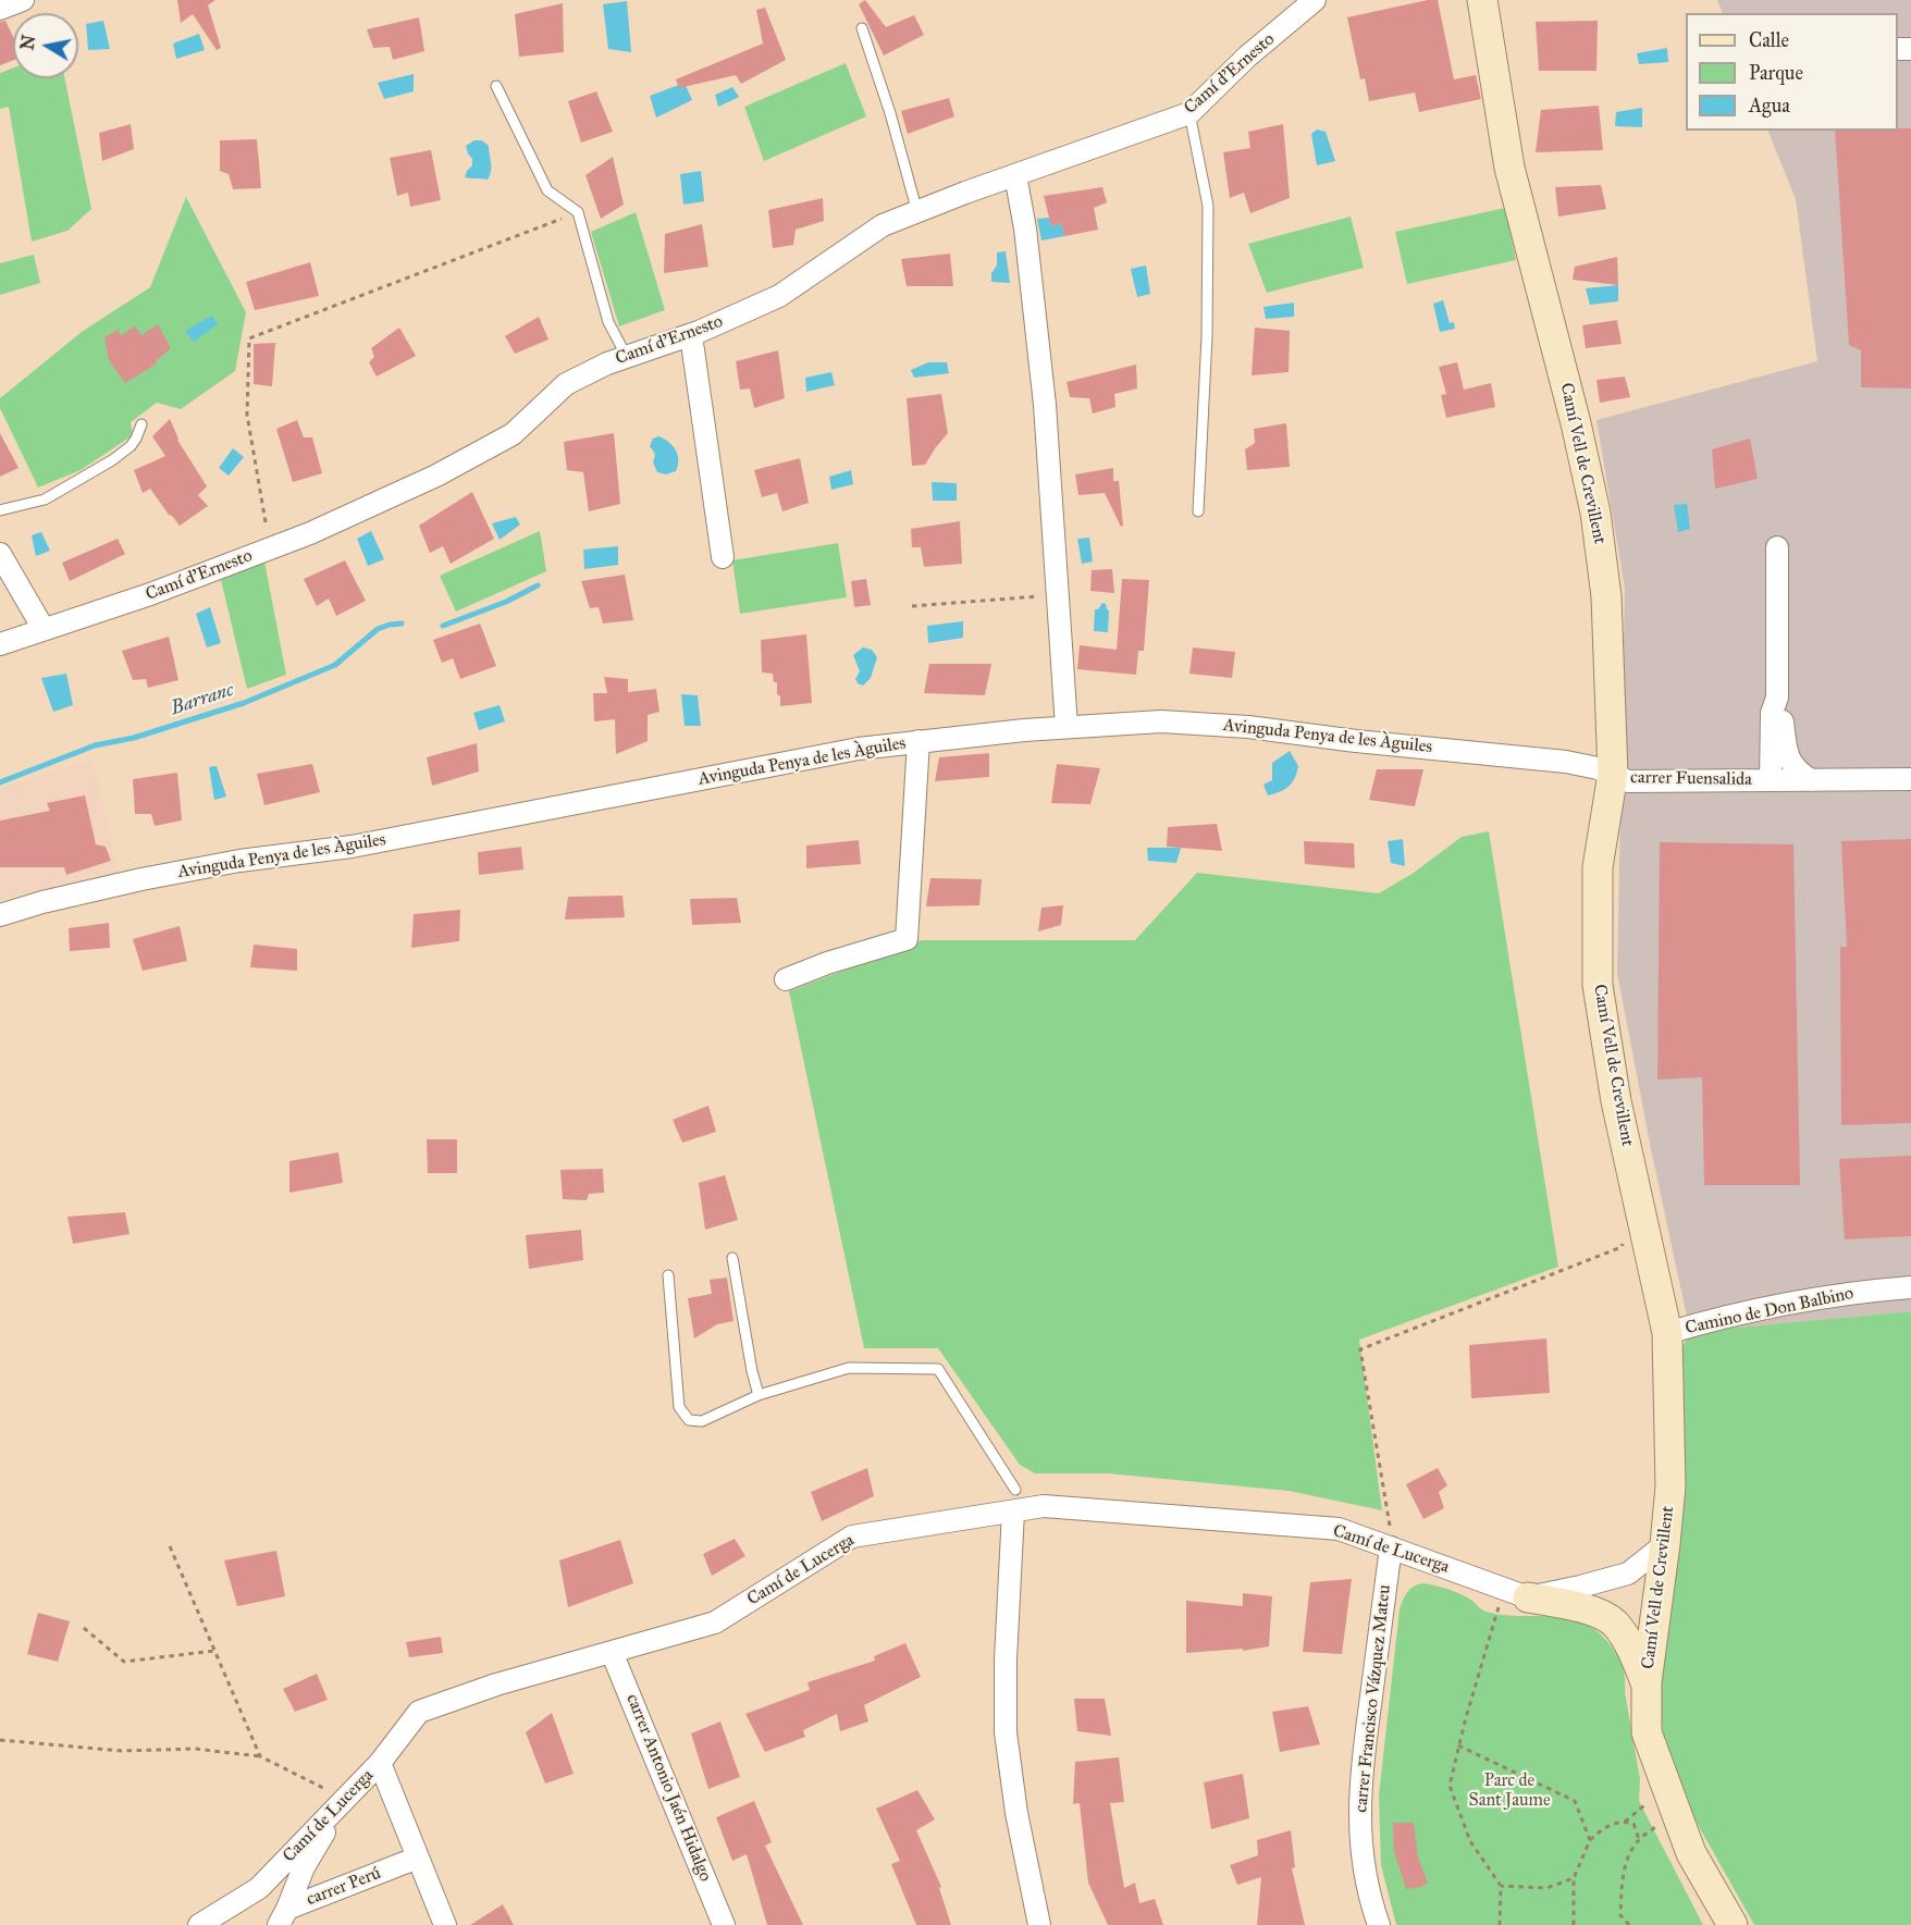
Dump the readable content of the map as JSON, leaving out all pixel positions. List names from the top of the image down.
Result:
{
  "streets": {
    "street": [
      "Camí d'Ernesto",
      "Camí Vell de Crevillent",
      "Avinguda Penya de les Àguiles",
      "carrer Fuensalida",
      "Camino de Don Balbino",
      "Camí de Lucerga",
      "carrer Francisco Vázquez Mateu",
      "carrer Antonio Jaén Hidalgo",
      "carrer Perú"
    ]
  },
  "crossings": [
    ["Camí Vell de Crevillent", "Avinguda Penya de les Àguiles"],
    ["Camí Vell de Crevillent", "carrer Fuensalida"],
    ["Camí Vell de Crevillent", "Camino de Don Balbino"],
    ["Avinguda Penya de les Àguiles", "carrer Fuensalida"],
    ["Camí de Lucerga", "carrer Francisco Vázquez Mateu"],
    ["Camí de Lucerga", "carrer Antonio Jaén Hidalgo"]
  ],
  "water": ["Barranc"],
  "parks": ["Parc de Sant Jaume"],
  "legend": ["Calle", "Parque", "Agua"],
  "north": "left"
}
